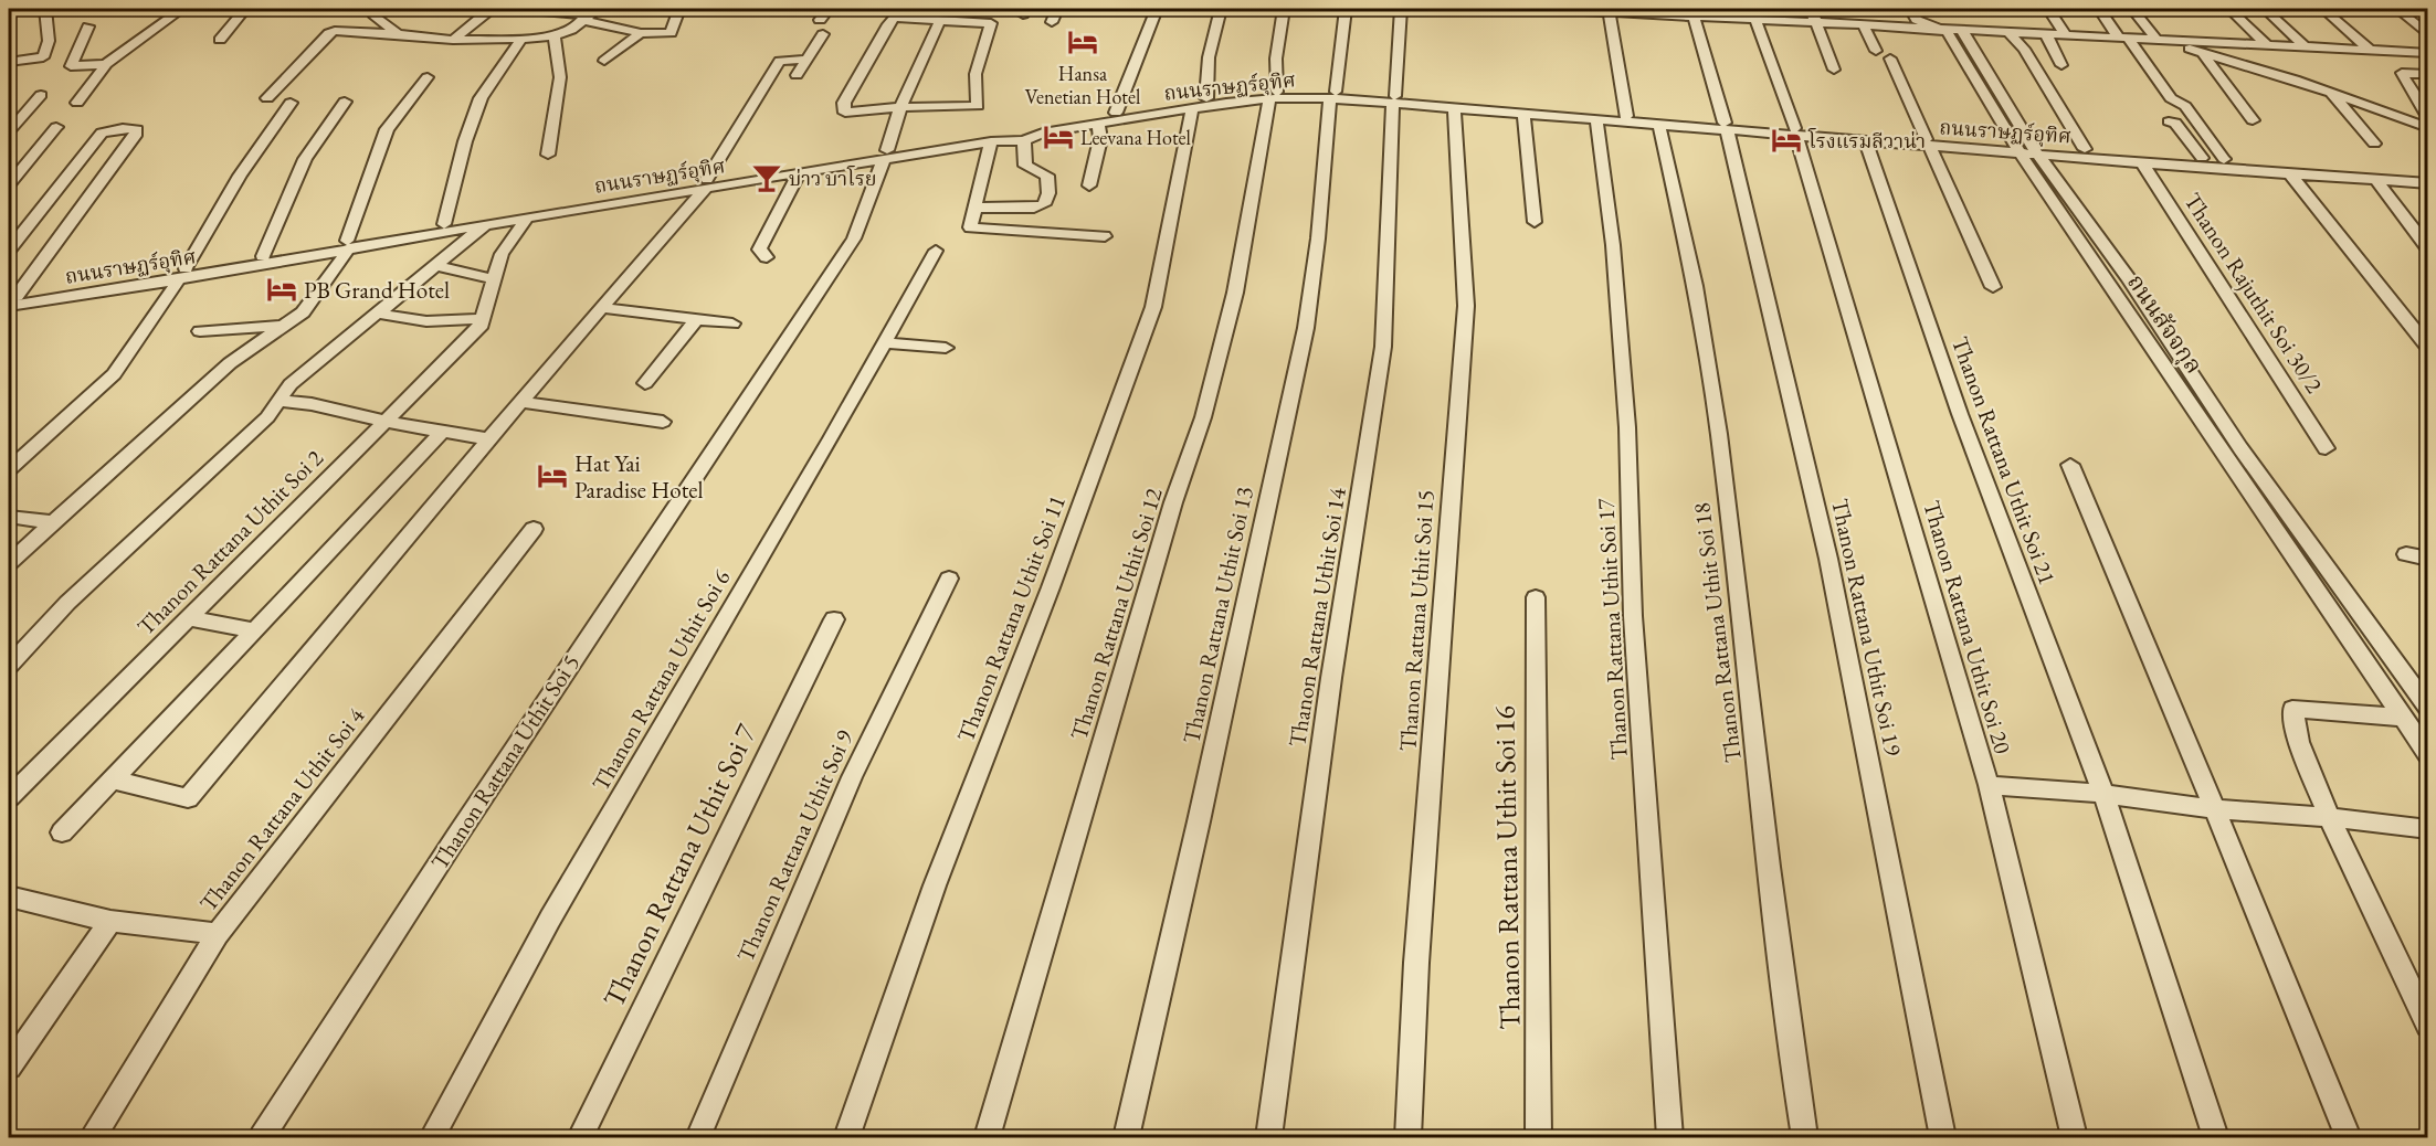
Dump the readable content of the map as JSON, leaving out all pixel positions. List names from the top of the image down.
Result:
{
  "streets": {
    "street": [
      "ถนนราษฏร์อุทิศ",
      "Thanon Rajuthit Soi 30/2",
      "ถนนสัจจกุล",
      "Thanon Rattana Uthit Soi 21",
      "Thanon Rattana Uthit Soi 2",
      "Thanon Rattana Uthit Soi 12",
      "Thanon Rattana Uthit Soi 13",
      "Thanon Rattana Uthit Soi 14",
      "Thanon Rattana Uthit Soi 11",
      "Thanon Rattana Uthit Soi 15",
      "Thanon Rattana Uthit Soi 19",
      "Thanon Rattana Uthit Soi 20",
      "Thanon Rattana Uthit Soi 17",
      "Thanon Rattana Uthit Soi 18",
      "Thanon Rattana Uthit Soi 6",
      "Thanon Rattana Uthit Soi 5",
      "Thanon Rattana Uthit Soi 4",
      "Thanon Rattana Uthit Soi 9",
      "Thanon Rattana Uthit Soi 7",
      "Thanon Rattana Uthit Soi 16"
    ]
  },
  "crossings": [
    ["ถนนราษฏร์อุทิศ", "Thanon Rajuthit Soi 30/2"],
    ["ถนนราษฏร์อุทิศ", "ถนนสัจจกุล"],
    ["ถนนราษฏร์อุทิศ", "Thanon Rattana Uthit Soi 21"],
    ["ถนนราษฏร์อุทิศ", "Thanon Rattana Uthit Soi 2"],
    ["ถนนราษฏร์อุทิศ", "Thanon Rattana Uthit Soi 12"],
    ["ถนนราษฏร์อุทิศ", "Thanon Rattana Uthit Soi 13"],
    ["ถนนราษฏร์อุทิศ", "Thanon Rattana Uthit Soi 14"],
    ["ถนนราษฏร์อุทิศ", "Thanon Rattana Uthit Soi 11"],
    ["ถนนราษฏร์อุทิศ", "Thanon Rattana Uthit Soi 15"],
    ["ถนนราษฏร์อุทิศ", "Thanon Rattana Uthit Soi 19"],
    ["ถนนราษฏร์อุทิศ", "Thanon Rattana Uthit Soi 20"],
    ["ถนนราษฏร์อุทิศ", "Thanon Rattana Uthit Soi 17"],
    ["ถนนราษฏร์อุทิศ", "Thanon Rattana Uthit Soi 18"],
    ["ถนนราษฏร์อุทิศ", "Thanon Rattana Uthit Soi 5"]
  ],
  "places": {
    "hotel": [
      "Hansa Venetian Hotel",
      "Leevana Hotel",
      "โรงแรมลีวาน่า",
      "PB Grand Hotel",
      "Hat Yai Paradise Hotel"
    ],
    "bar": ["บ่าว บาโรย"]
  }
}
